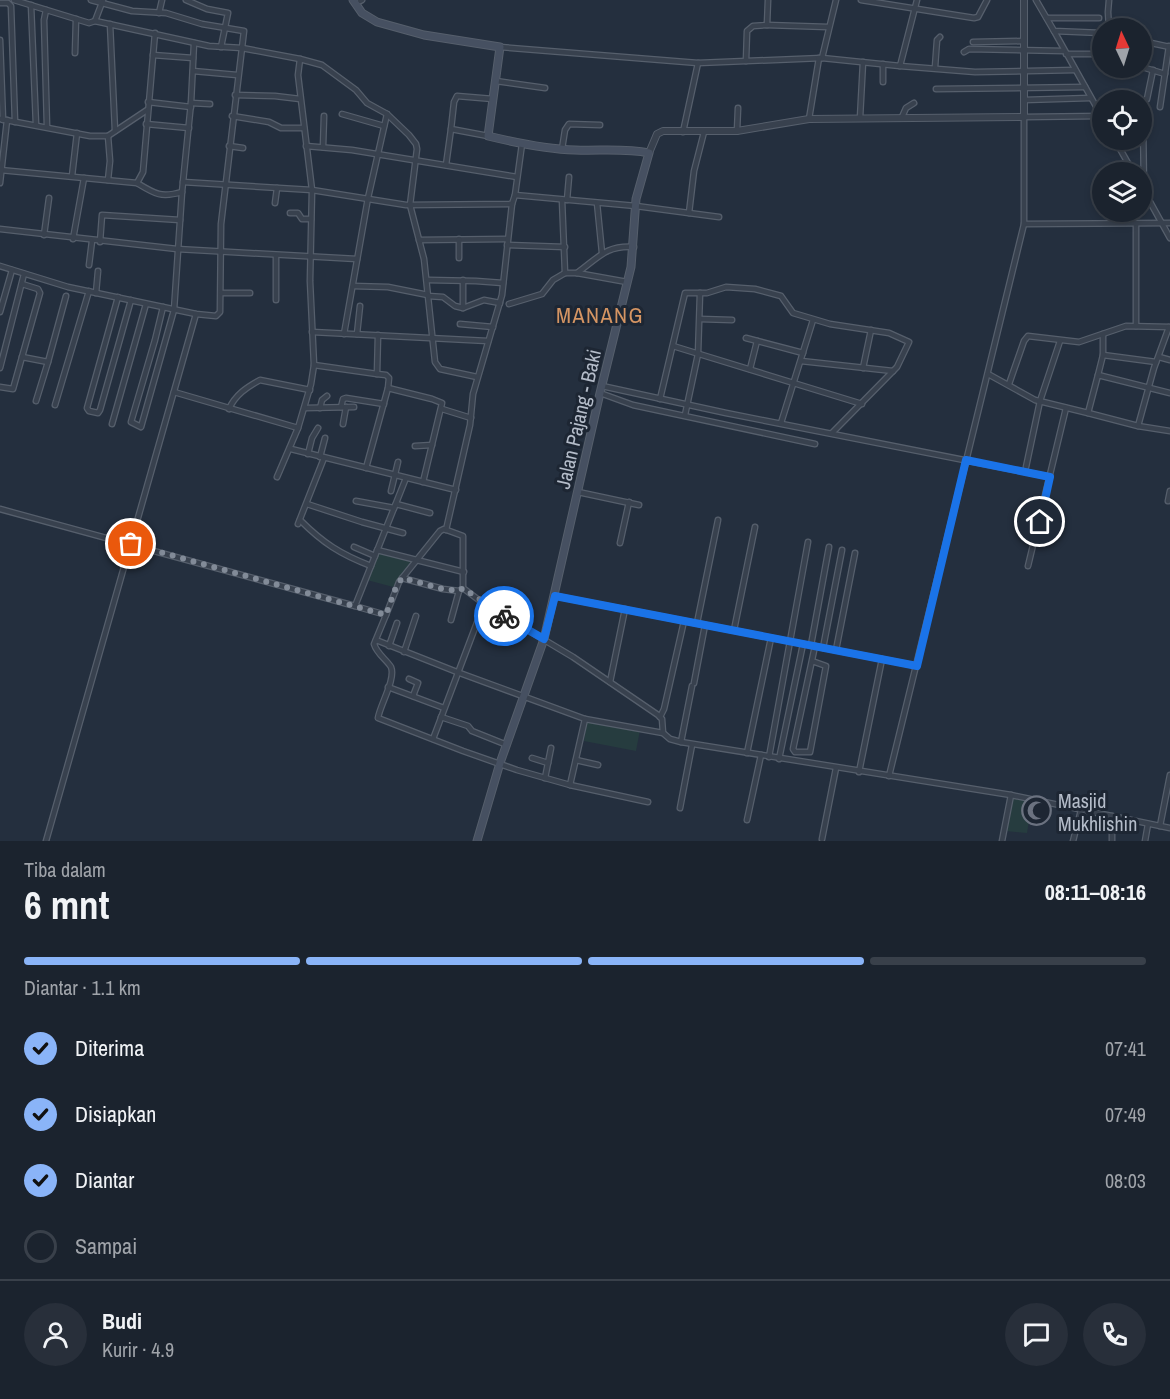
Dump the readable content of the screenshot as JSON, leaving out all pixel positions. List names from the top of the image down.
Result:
{
  "streets": {
    "main road": ["Jalan Pajang - Baki"]
  },
  "districts": ["MANANG"],
  "places": {
    "mosque": ["Masjid Mukhlishin"]
  },
  "north": "top",
  "page": {
    "heading": ["6 mnt", "Tiba dalam", "08:11–08:16"],
    "panel": ["Budi", "Kurir · 4.9"],
    "bar": "Diantar · 1.1 km",
    "list": [
      ["Diterima", "07:41"],
      ["Disiapkan", "07:49"],
      ["Diantar", "08:03"],
      "Sampai"
    ]
  }
}
